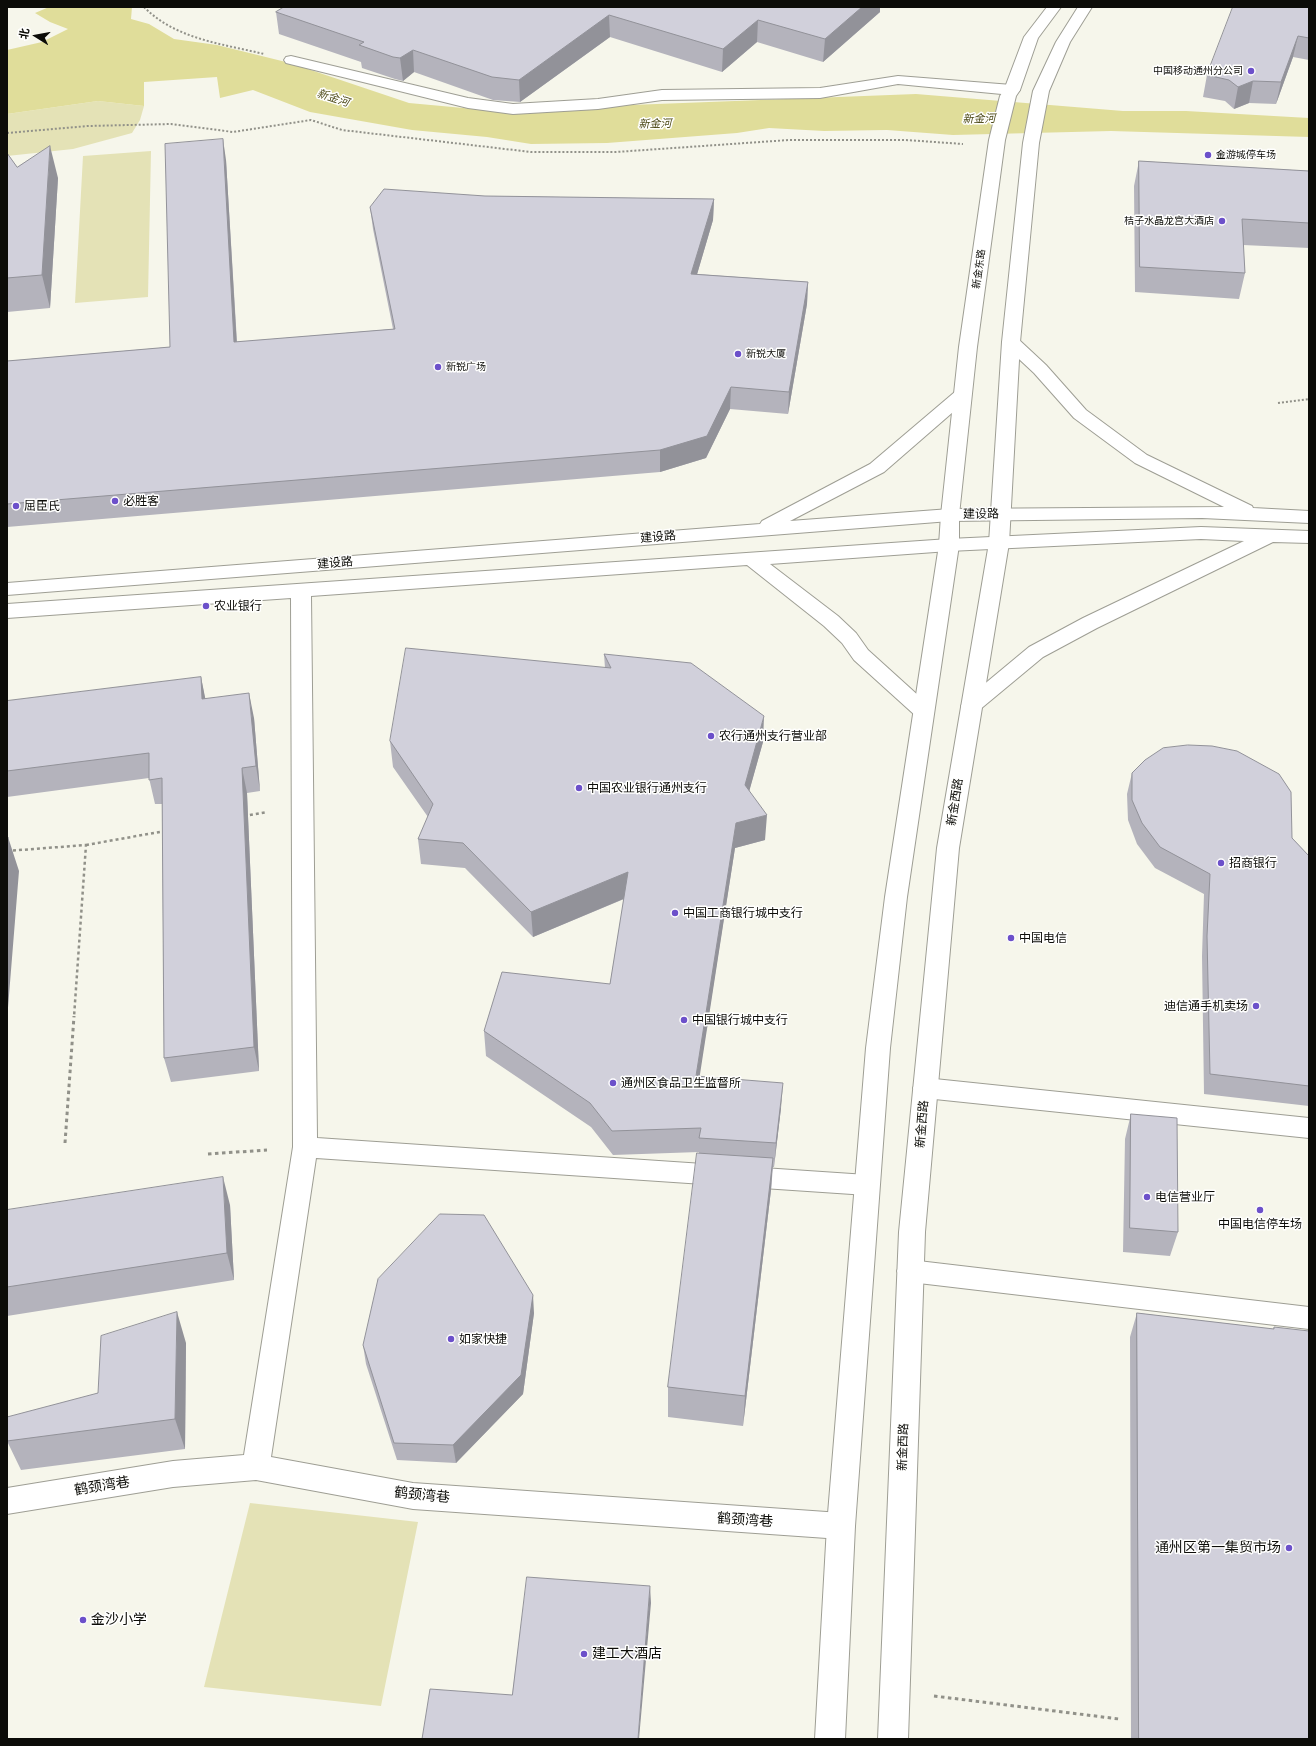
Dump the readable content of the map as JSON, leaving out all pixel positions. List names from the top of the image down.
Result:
{
  "streets": {
    "main road": [
      "新金东路",
      "建设路",
      "新金西路",
      "鹤颈湾巷"
    ]
  },
  "crossings": [
    ["新金东路", "建设路"],
    ["建设路", "新金西路"]
  ],
  "water": ["新金河"],
  "places": [
    "中国移动通州分公司",
    "金游城停车场",
    "桔子水晶龙宫大酒店",
    "新锐大厦",
    "新锐广场",
    "必胜客",
    "屈臣氏",
    "农业银行",
    "农行通州支行营业部",
    "中国农业银行通州支行",
    "招商银行",
    "中国工商银行城中支行",
    "中国电信",
    "迪信通手机卖场",
    "中国银行城中支行",
    "通州区食品卫生监督所",
    "电信营业厅",
    "中国电信停车场",
    "如家快捷",
    "通州区第一集贸市场",
    "金沙小学",
    "建工大酒店"
  ],
  "north": "left"
}
